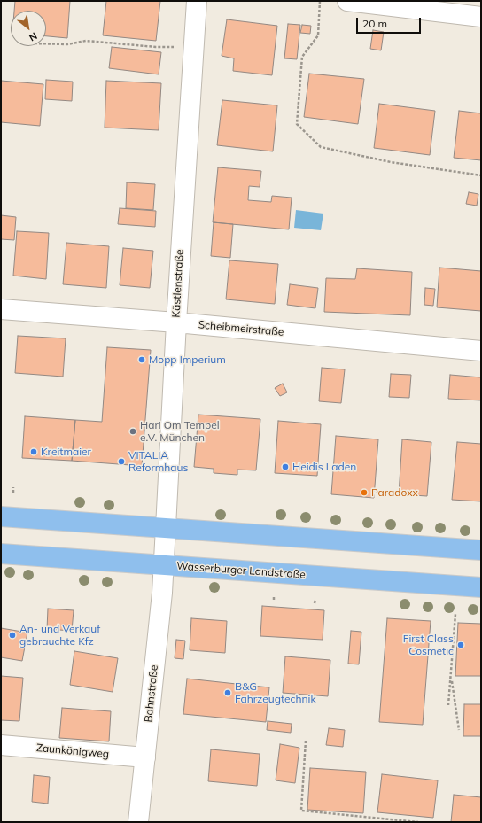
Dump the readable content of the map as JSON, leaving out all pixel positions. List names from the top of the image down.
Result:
{
  "streets": {
    "main road": ["Wasserburger Landstraße"],
    "street": [
      "Kästlenstraße",
      "Scheibmeirstraße",
      "Bahnstraße",
      "Zaunkönigweg"
    ]
  },
  "crossings": [
    ["Kästlenstraße", "Scheibmeirstraße"],
    ["Kästlenstraße", "Wasserburger Landstraße"],
    ["Kästlenstraße", "Bahnstraße"],
    ["Wasserburger Landstraße", "Bahnstraße"],
    ["Bahnstraße", "Zaunkönigweg"]
  ],
  "places": [
    "Mopp Imperium",
    "Hari Om Tempel e.V. München",
    "Kreitmaier",
    "VITALIA Reformhaus",
    "Heidis Laden",
    "Paradoxx",
    "An- und Verkauf gebrauchte Kfz",
    "First Class Cosmetic",
    "B&G Fahrzeugtechnik"
  ],
  "scale_bar": "20 m",
  "north": "bottom right"
}
